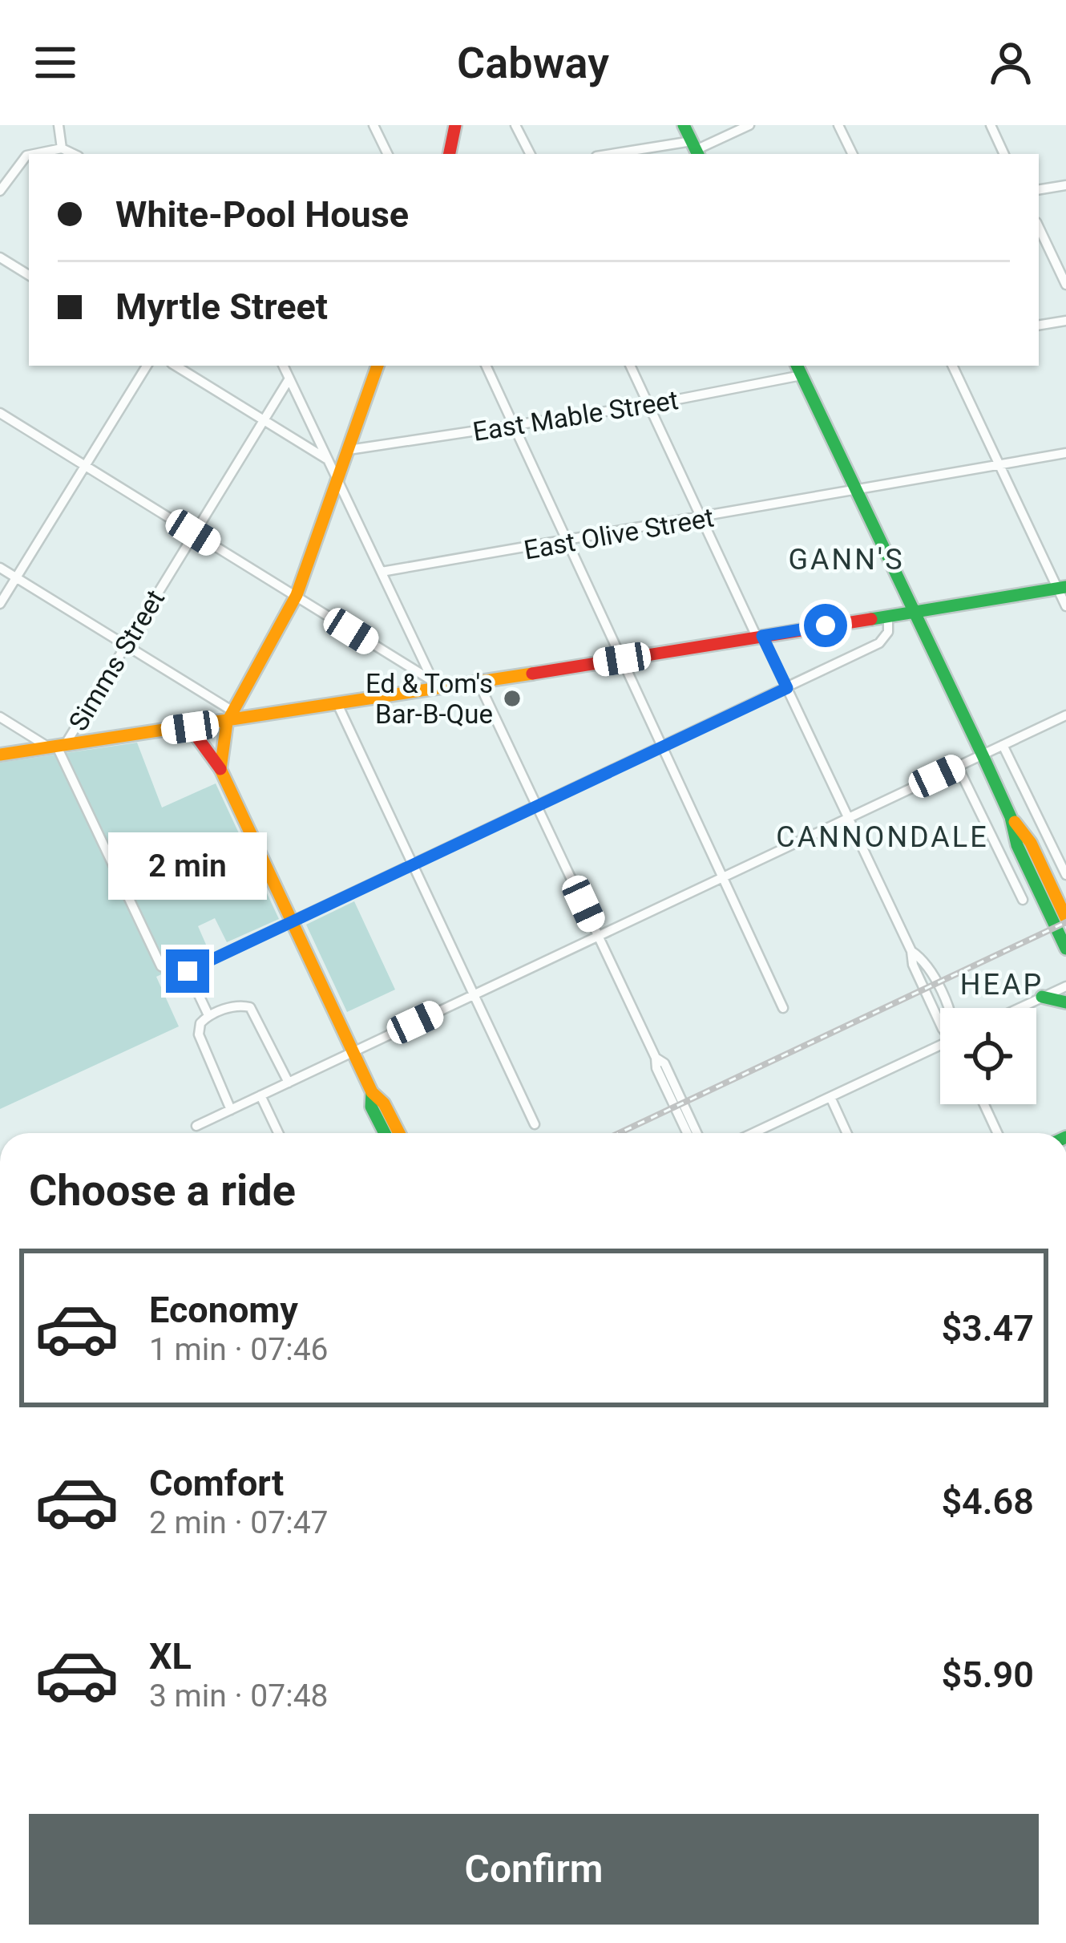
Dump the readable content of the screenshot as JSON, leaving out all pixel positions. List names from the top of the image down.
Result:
{
  "streets": {
    "street": ["East Mable Street", "East Olive Street", "Simms Street"]
  },
  "districts": ["GANN'S", "CANNONDALE", "HEAP"],
  "places": ["Ed & Tom's Bar-B-Que"],
  "page": {
    "header": "Cabway",
    "banner": ["White-Pool House", "Myrtle Street"],
    "bubble": "2 min",
    "heading": "Choose a ride",
    "list": [
      {
        "name": "Economy",
        "note": "1 min · 07:46",
        "value": "$3.47"
      },
      {
        "name": "Comfort",
        "note": "2 min · 07:47",
        "value": "$4.68"
      },
      {
        "name": "XL",
        "note": "3 min · 07:48",
        "value": "$5.90"
      }
    ],
    "buttons": "Confirm"
  }
}
